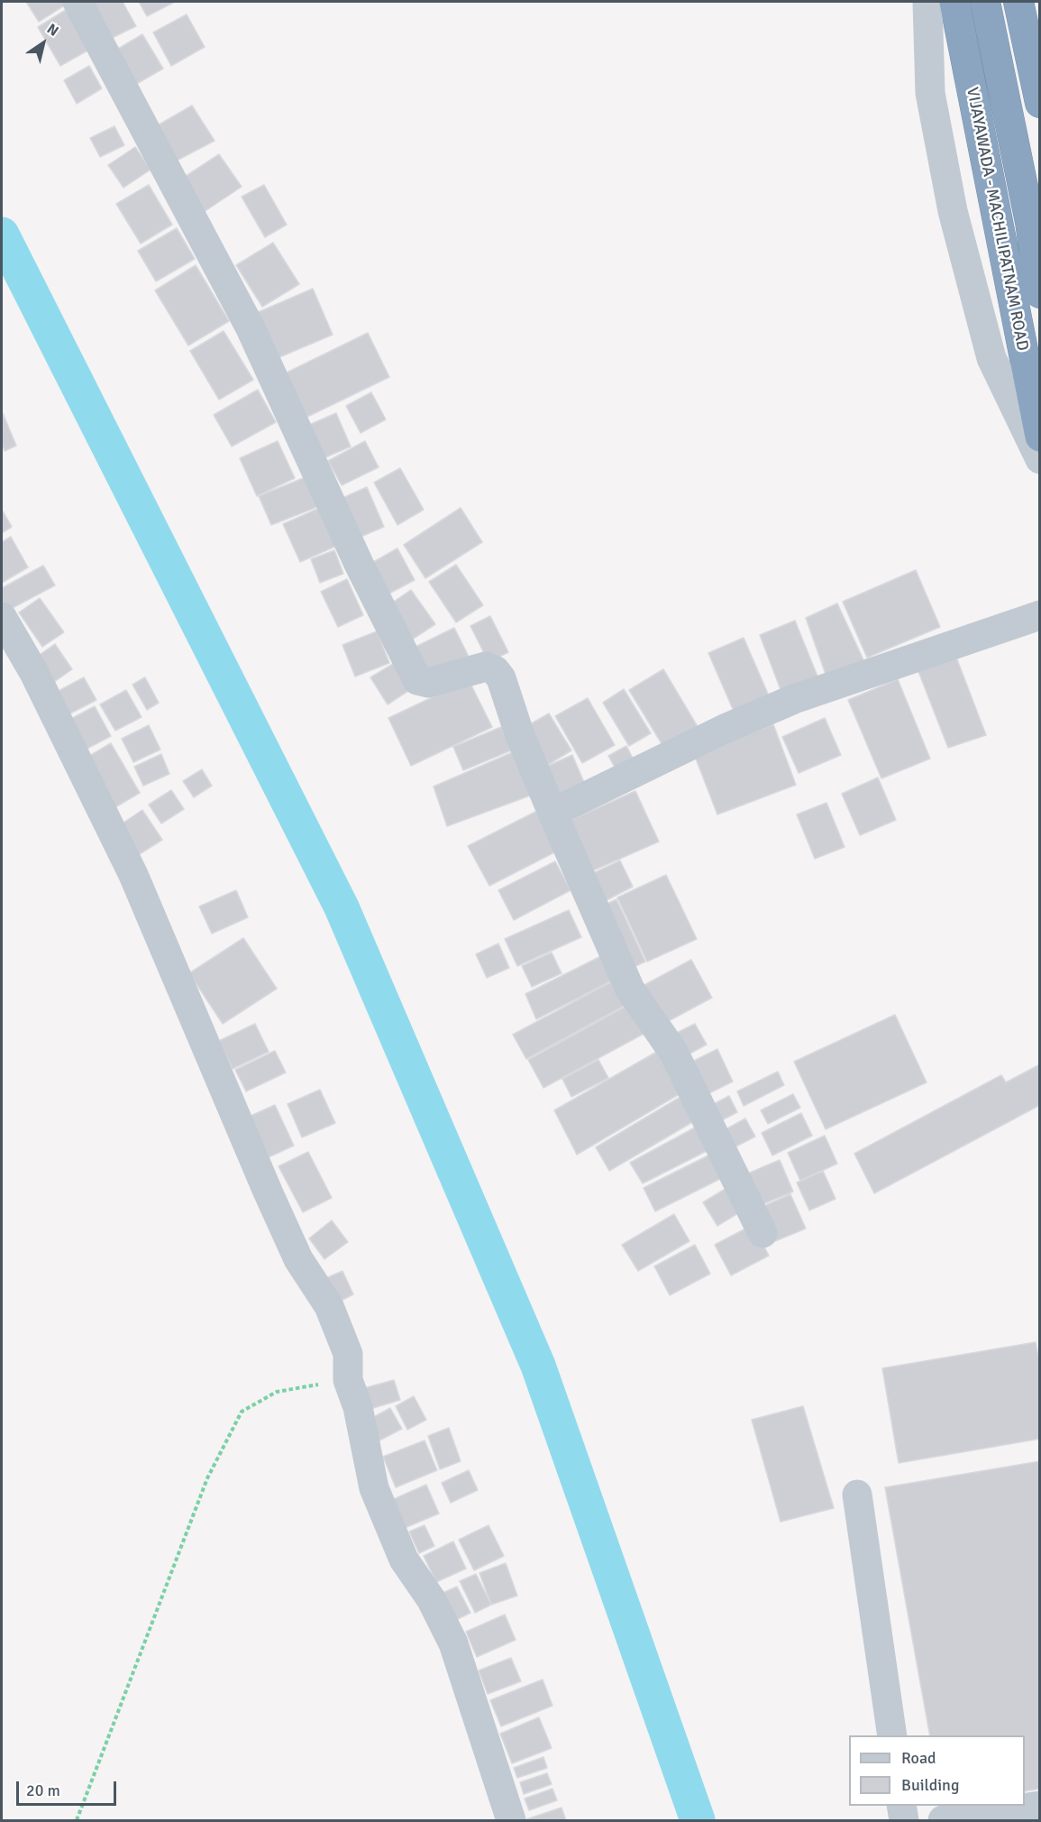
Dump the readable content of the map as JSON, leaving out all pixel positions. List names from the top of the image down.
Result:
{
  "streets": {
    "highway": ["VIJAYAWADA - MACHILIPATNAM ROAD"]
  },
  "legend": ["Road", "Building"],
  "scale_bar": "20 m",
  "north": "top right"
}
